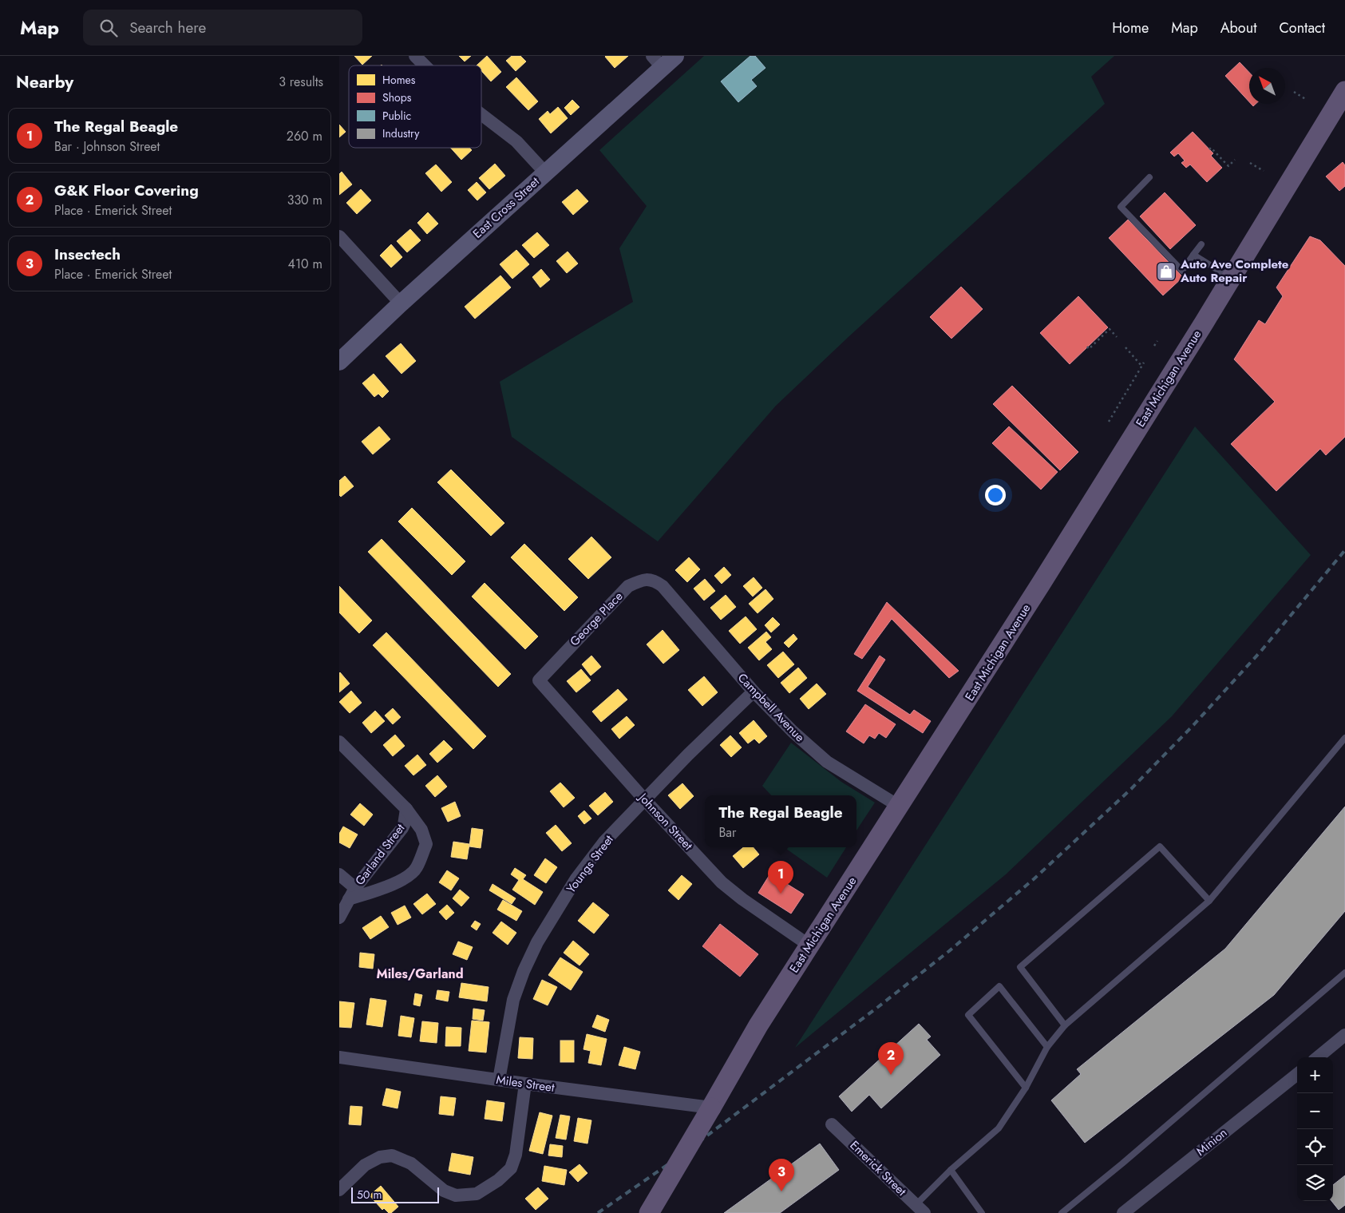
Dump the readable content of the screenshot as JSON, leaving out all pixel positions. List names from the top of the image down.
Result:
{
  "streets": {
    "main road": ["East Michigan Avenue"],
    "street": [
      "East Cross Street",
      "George Place",
      "Campbell Avenue",
      "Johnson Street",
      "Garland Street",
      "Youngs Street",
      "Miles Street",
      "Minion",
      "Emerick Street"
    ]
  },
  "crossings": [
    ["East Michigan Avenue", "Campbell Avenue"],
    ["East Michigan Avenue", "Johnson Street"],
    ["East Michigan Avenue", "Miles Street"],
    ["George Place", "Campbell Avenue"],
    ["George Place", "Johnson Street"],
    ["Campbell Avenue", "Youngs Street"],
    ["Johnson Street", "Youngs Street"],
    ["Youngs Street", "Miles Street"]
  ],
  "districts": ["Miles/Garland"],
  "places": {
    "shop": ["Auto Ave Complete Auto Repair"]
  },
  "legend": [
    "Homes",
    "Shops",
    "Public",
    "Industry"
  ],
  "scale_bar": "50 m",
  "north": "top left",
  "page": {
    "header": "Map",
    "search": "Search here",
    "nav": [
      "Home",
      "Map",
      "About",
      "Contact"
    ],
    "heading": ["Nearby", "3 results"],
    "list": [
      {
        "mark": "1",
        "name": "The Regal Beagle",
        "note": "Bar · Johnson Street",
        "value": "260 m"
      },
      {
        "mark": "2",
        "name": "G&K Floor Covering",
        "note": "Place · Emerick Street",
        "value": "330 m"
      },
      {
        "mark": "3",
        "name": "Insectech",
        "note": "Place · Emerick Street",
        "value": "410 m"
      }
    ],
    "popup": ["The Regal Beagle", "Bar"],
    "pins": ["1", "2", "3"],
    "map_buttons": ["+", "−"],
    "scale": "50 m"
  }
}
